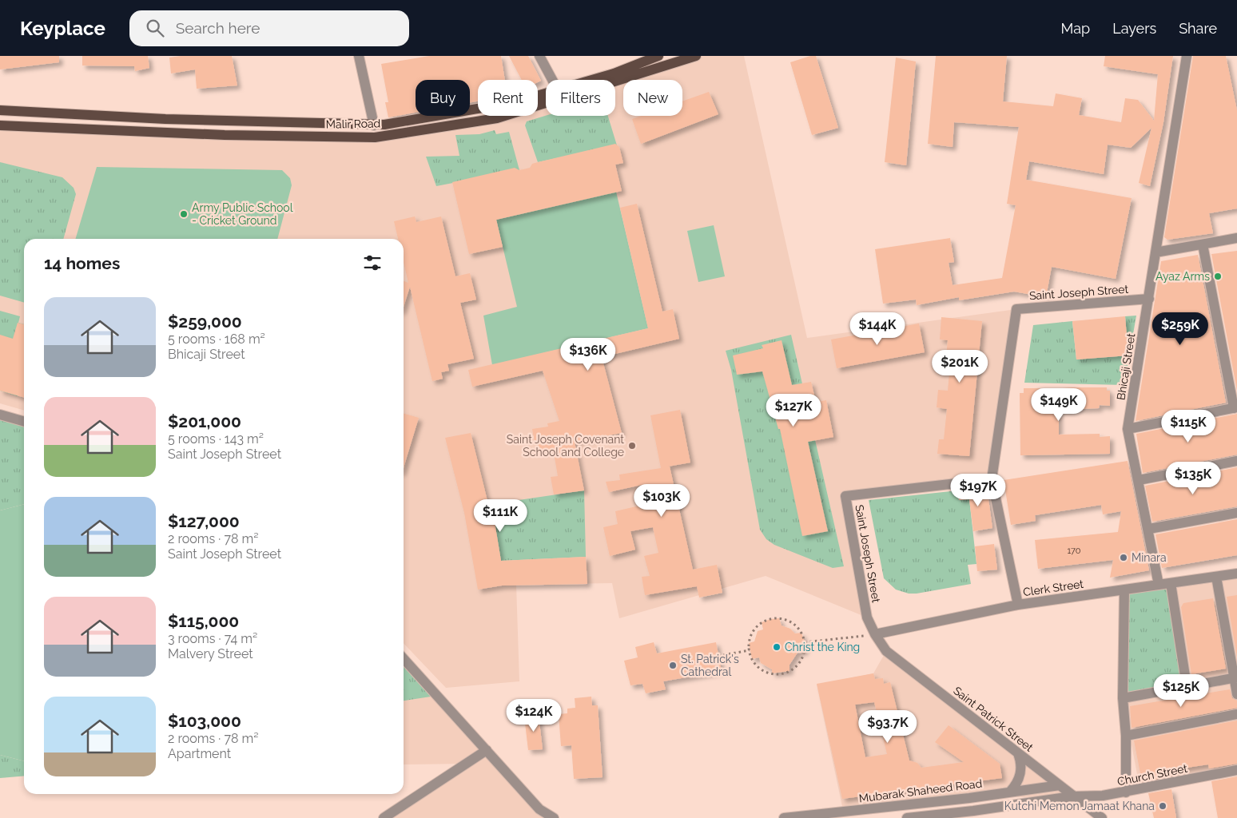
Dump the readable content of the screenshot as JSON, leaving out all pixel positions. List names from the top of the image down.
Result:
{
  "streets": {
    "main road": ["Malir Road"],
    "street": [
      "Saint Joseph Street",
      "Bhicaji Street",
      "Clerk Street",
      "Saint Patrick Street",
      "Church Street",
      "Mubarak Shaheed Road"
    ]
  },
  "crossings": [
    ["Saint Joseph Street", "Bhicaji Street"],
    ["Saint Joseph Street", "Clerk Street"],
    ["Saint Joseph Street", "Saint Patrick Street"],
    ["Bhicaji Street", "Clerk Street"],
    ["Clerk Street", "Saint Patrick Street"],
    ["Saint Patrick Street", "Church Street"],
    ["Saint Patrick Street", "Mubarak Shaheed Road"]
  ],
  "places": [
    "Army Public School - Cricket Ground",
    "Ayaz Arms",
    "Saint Joseph Covenant School and College",
    "Minara",
    "Christ the King",
    "St. Patrick's Cathedral",
    "Kutchi Memon Jamaat Khana"
  ],
  "house_numbers": ["170"],
  "page": {
    "header": "Keyplace",
    "search": "Search here",
    "nav": ["Map", "Layers", "Share"],
    "chip": [
      "Buy",
      "Rent",
      "Filters",
      "New"
    ],
    "heading": "14 homes",
    "list": [
      {
        "name": "$259,000",
        "note": "5 rooms · 168 m² · Bhicaji Street"
      },
      {
        "name": "$201,000",
        "note": "5 rooms · 143 m² · Saint Joseph Street"
      },
      {
        "name": "$127,000",
        "note": "2 rooms · 78 m² · Saint Joseph Street"
      },
      {
        "name": "$115,000",
        "note": "3 rooms · 74 m² · Malvery Street"
      },
      {
        "name": "$103,000",
        "note": "2 rooms · 78 m² · Apartment"
      }
    ],
    "price": [
      "$144K",
      "$259K",
      "$136K",
      "$201K",
      "$149K",
      "$127K",
      "$115K",
      "$135K",
      "$197K",
      "$103K",
      "$111K",
      "$125K",
      "$124K",
      "$93.7K"
    ]
  }
}
